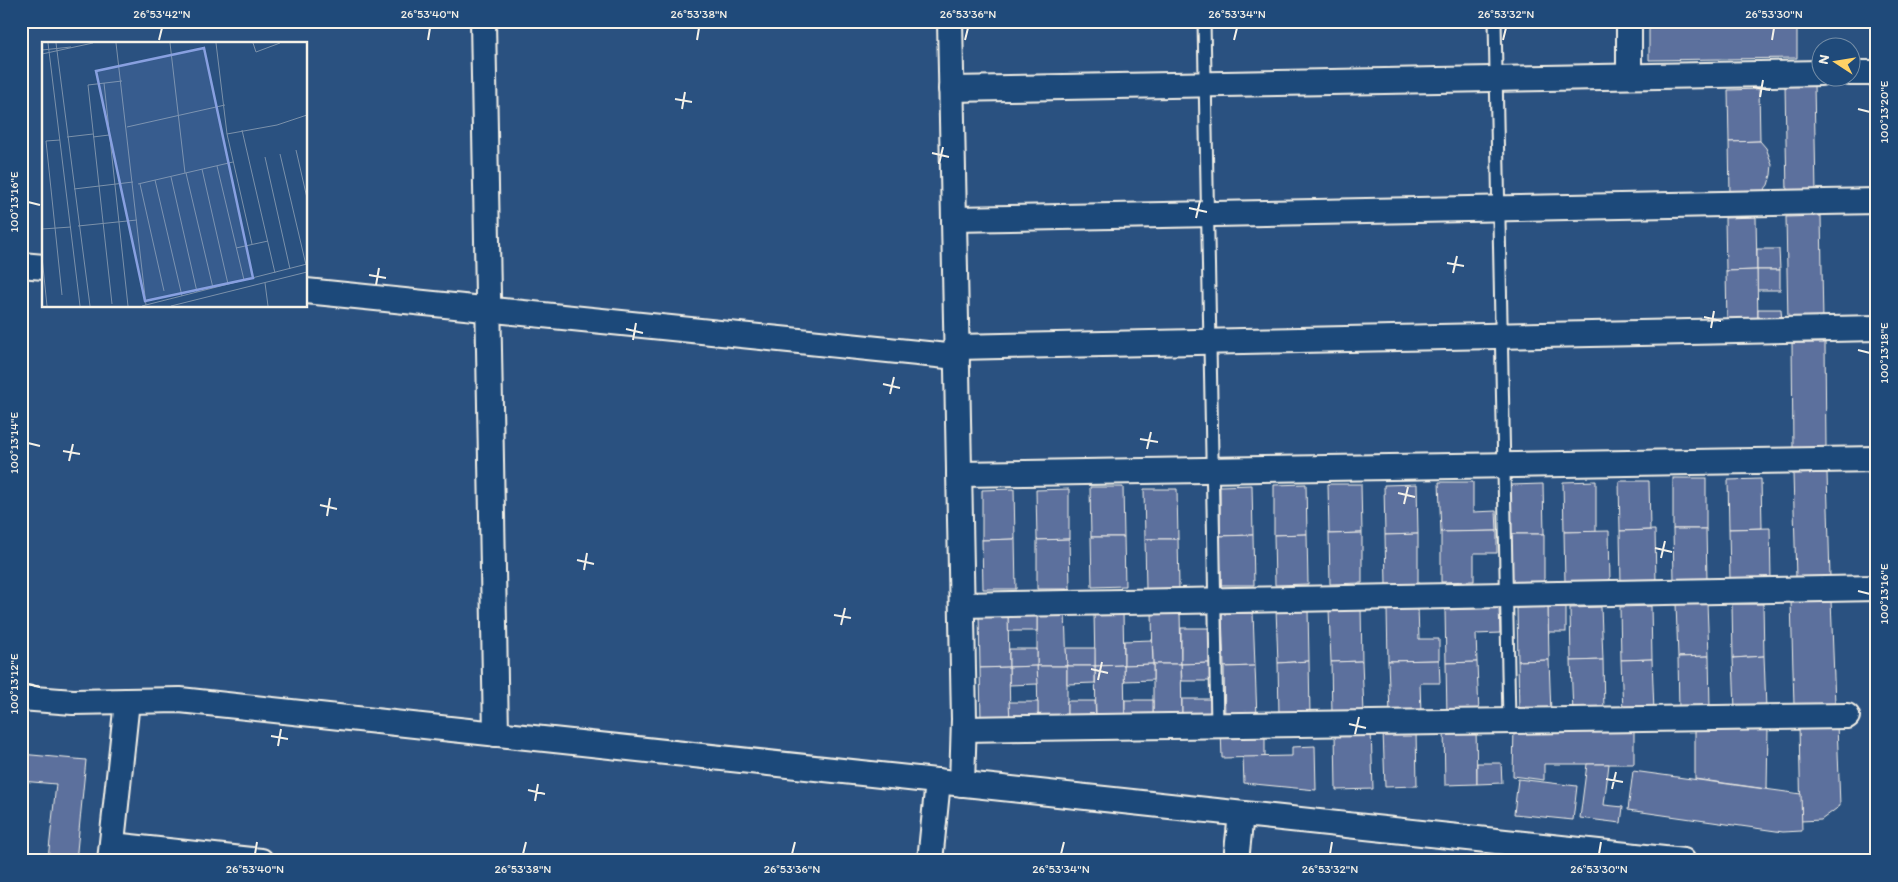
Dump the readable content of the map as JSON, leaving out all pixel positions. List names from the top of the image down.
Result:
{
  "north": "left",
  "coordinates": [
    "26°53'42\"N",
    "26°53'40\"N",
    "26°53'38\"N",
    "26°53'36\"N",
    "26°53'34\"N",
    "26°53'32\"N",
    "26°53'30\"N",
    "100°13'20\"E",
    "100°13'16\"E",
    "100°13'18\"E",
    "100°13'14\"E",
    "100°13'12\"E"
  ]
}
